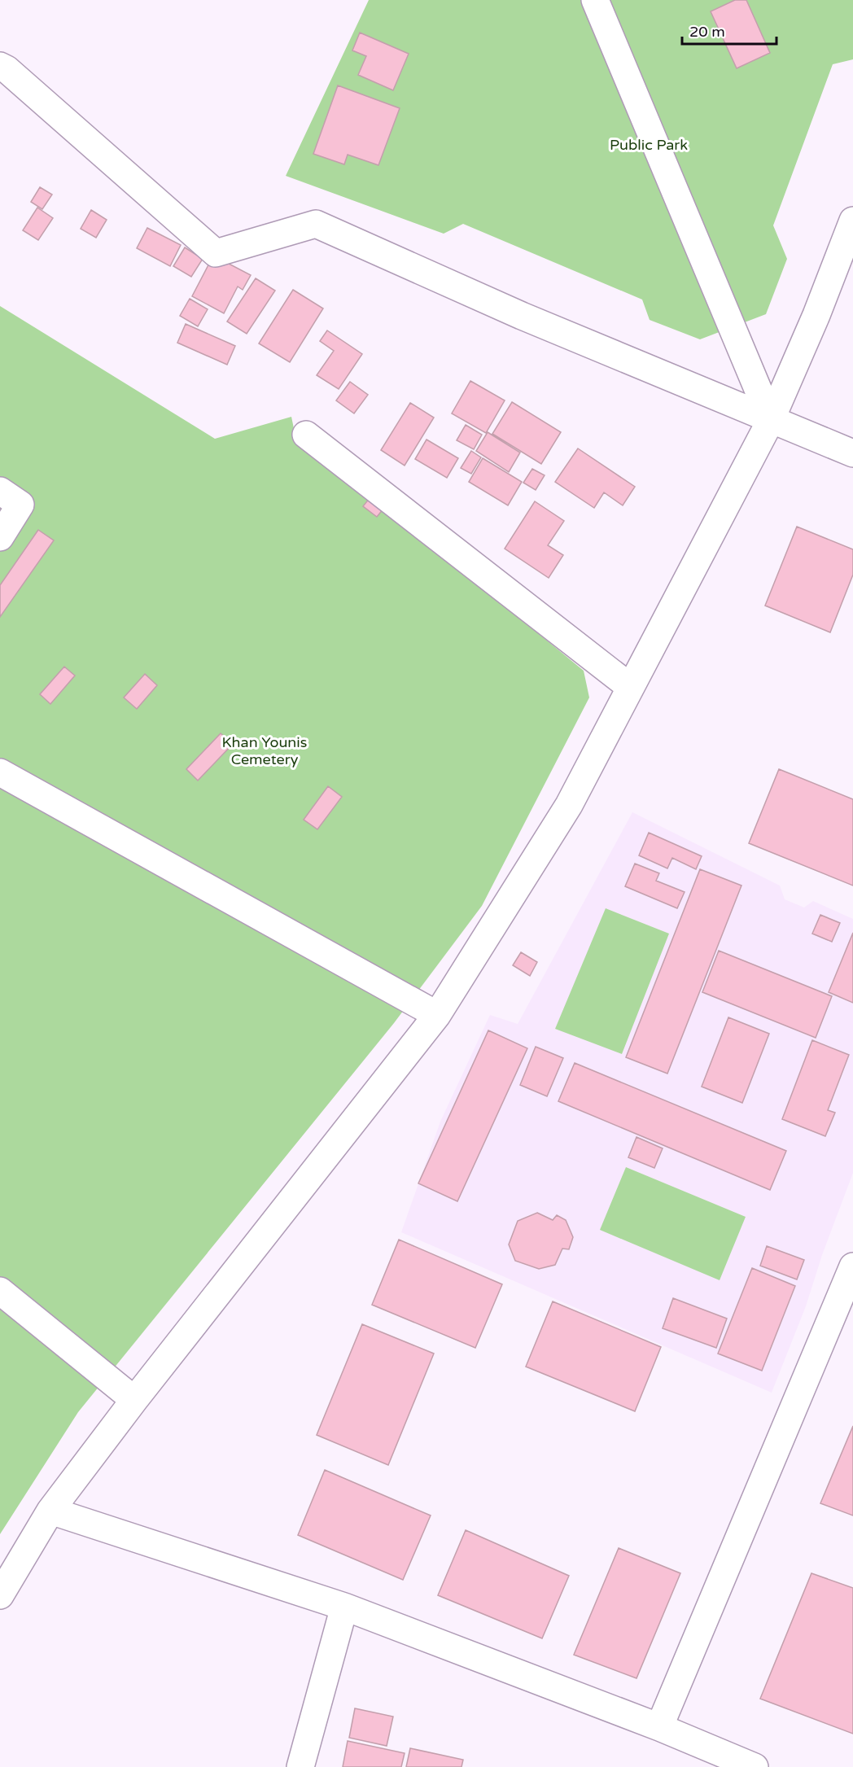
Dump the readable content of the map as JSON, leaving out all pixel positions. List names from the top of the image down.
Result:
{
  "parks": ["Public Park", "Khan Younis Cemetery"],
  "scale_bar": "20 m"
}
